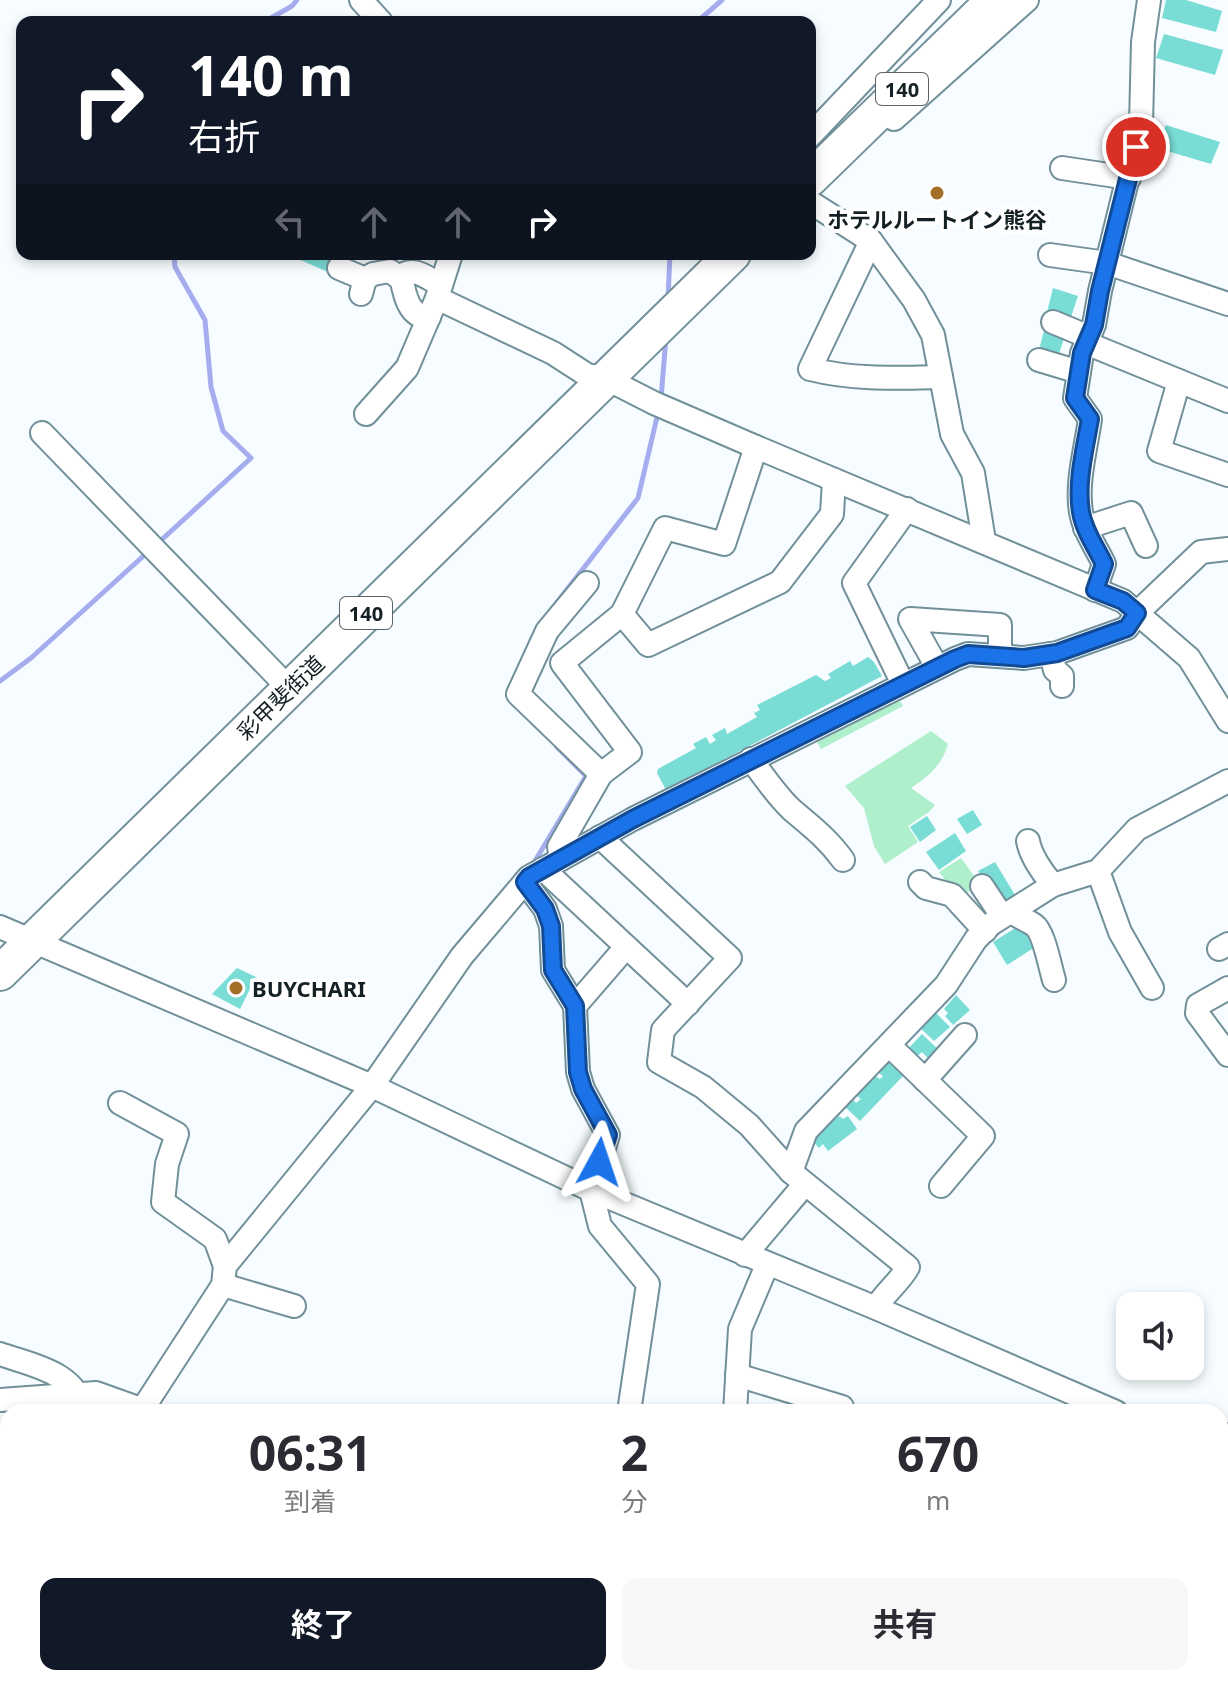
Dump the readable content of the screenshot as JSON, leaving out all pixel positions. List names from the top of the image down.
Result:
{
  "streets": {
    "highway": ["140", "彩甲斐街道"]
  },
  "places": ["ホテルルートイン熊谷", "BUYCHARI"],
  "page": {
    "turn": ["140 m", "右折"],
    "eta": [
      "06:31",
      "到着",
      "2",
      "分",
      "670",
      "m"
    ],
    "buttons": ["終了", "共有"]
  }
}
